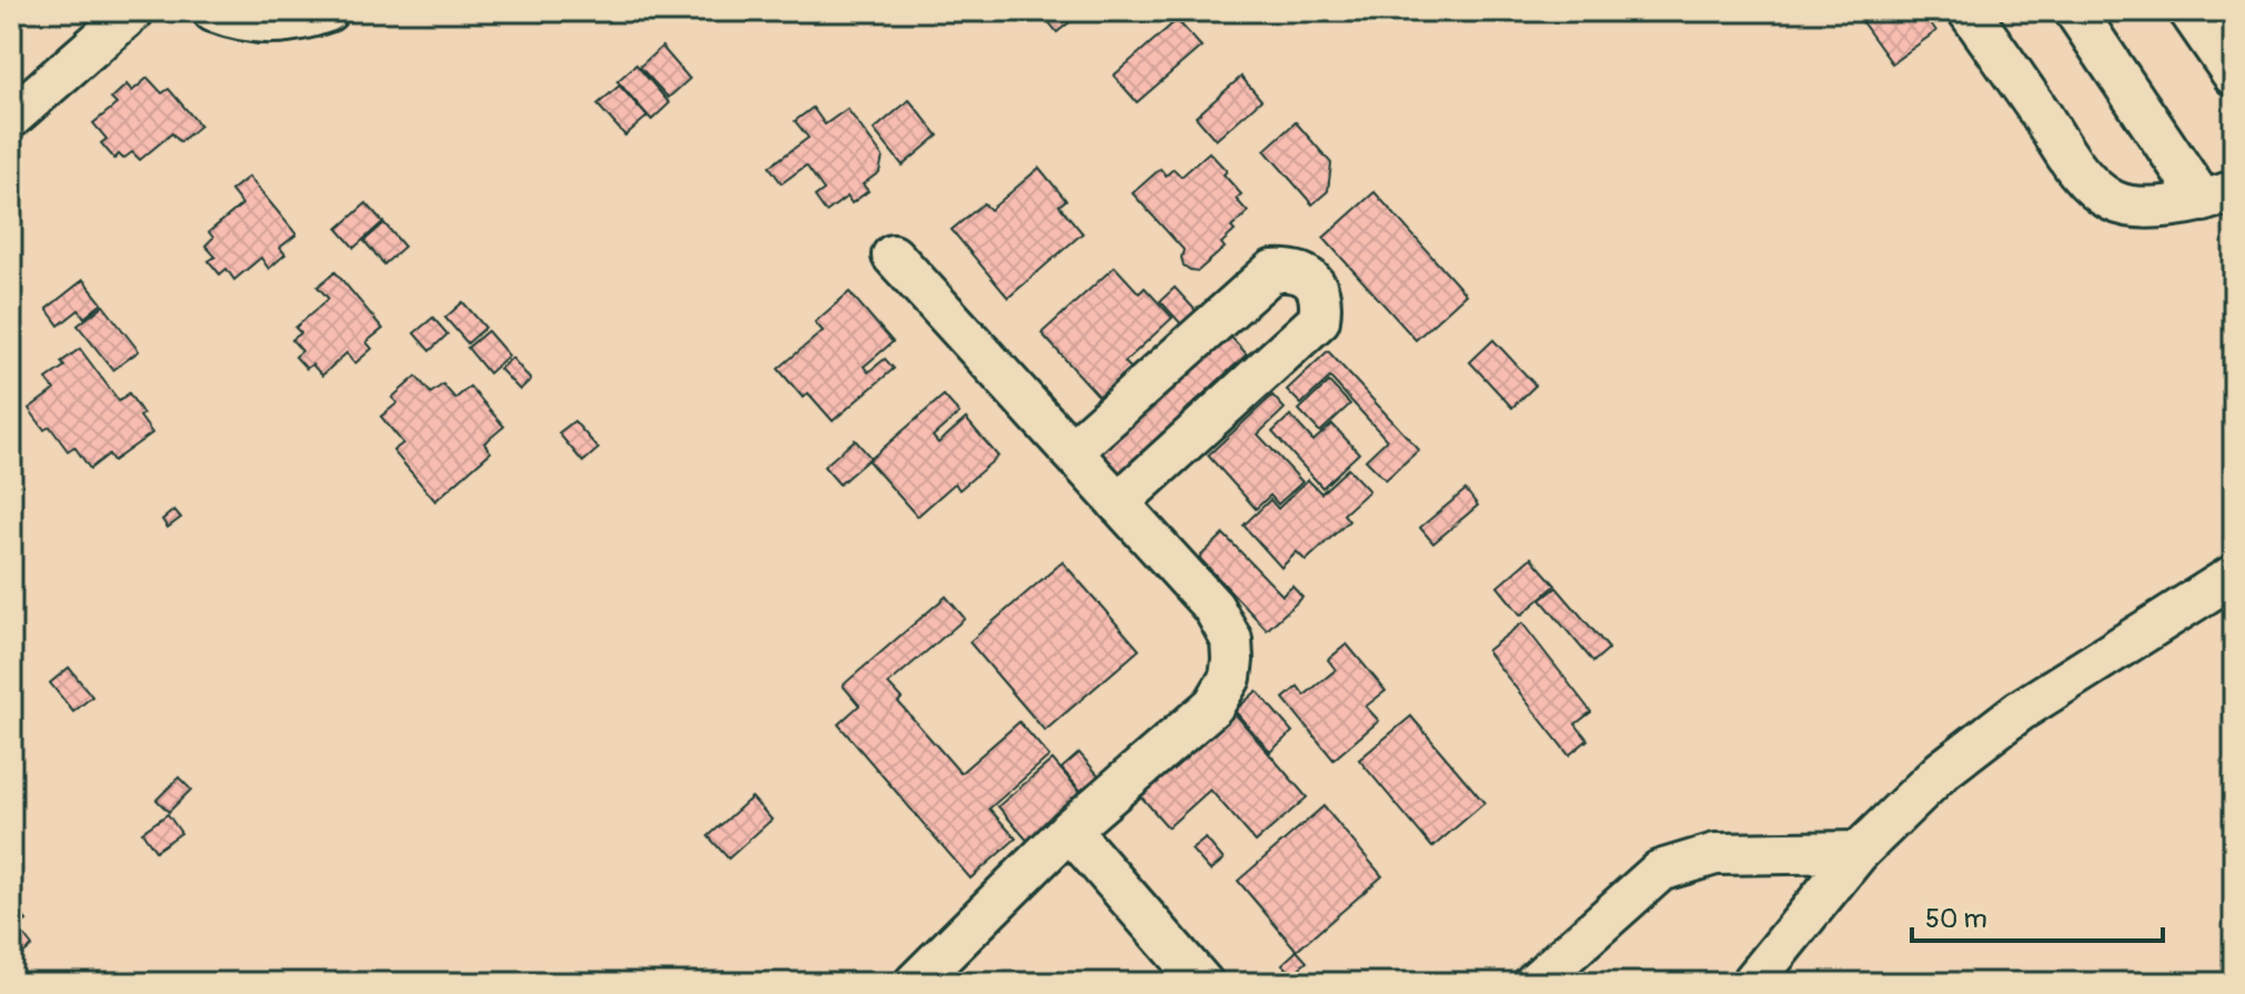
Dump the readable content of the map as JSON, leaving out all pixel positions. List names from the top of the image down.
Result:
{
  "scale_bar": "50 m"
}
